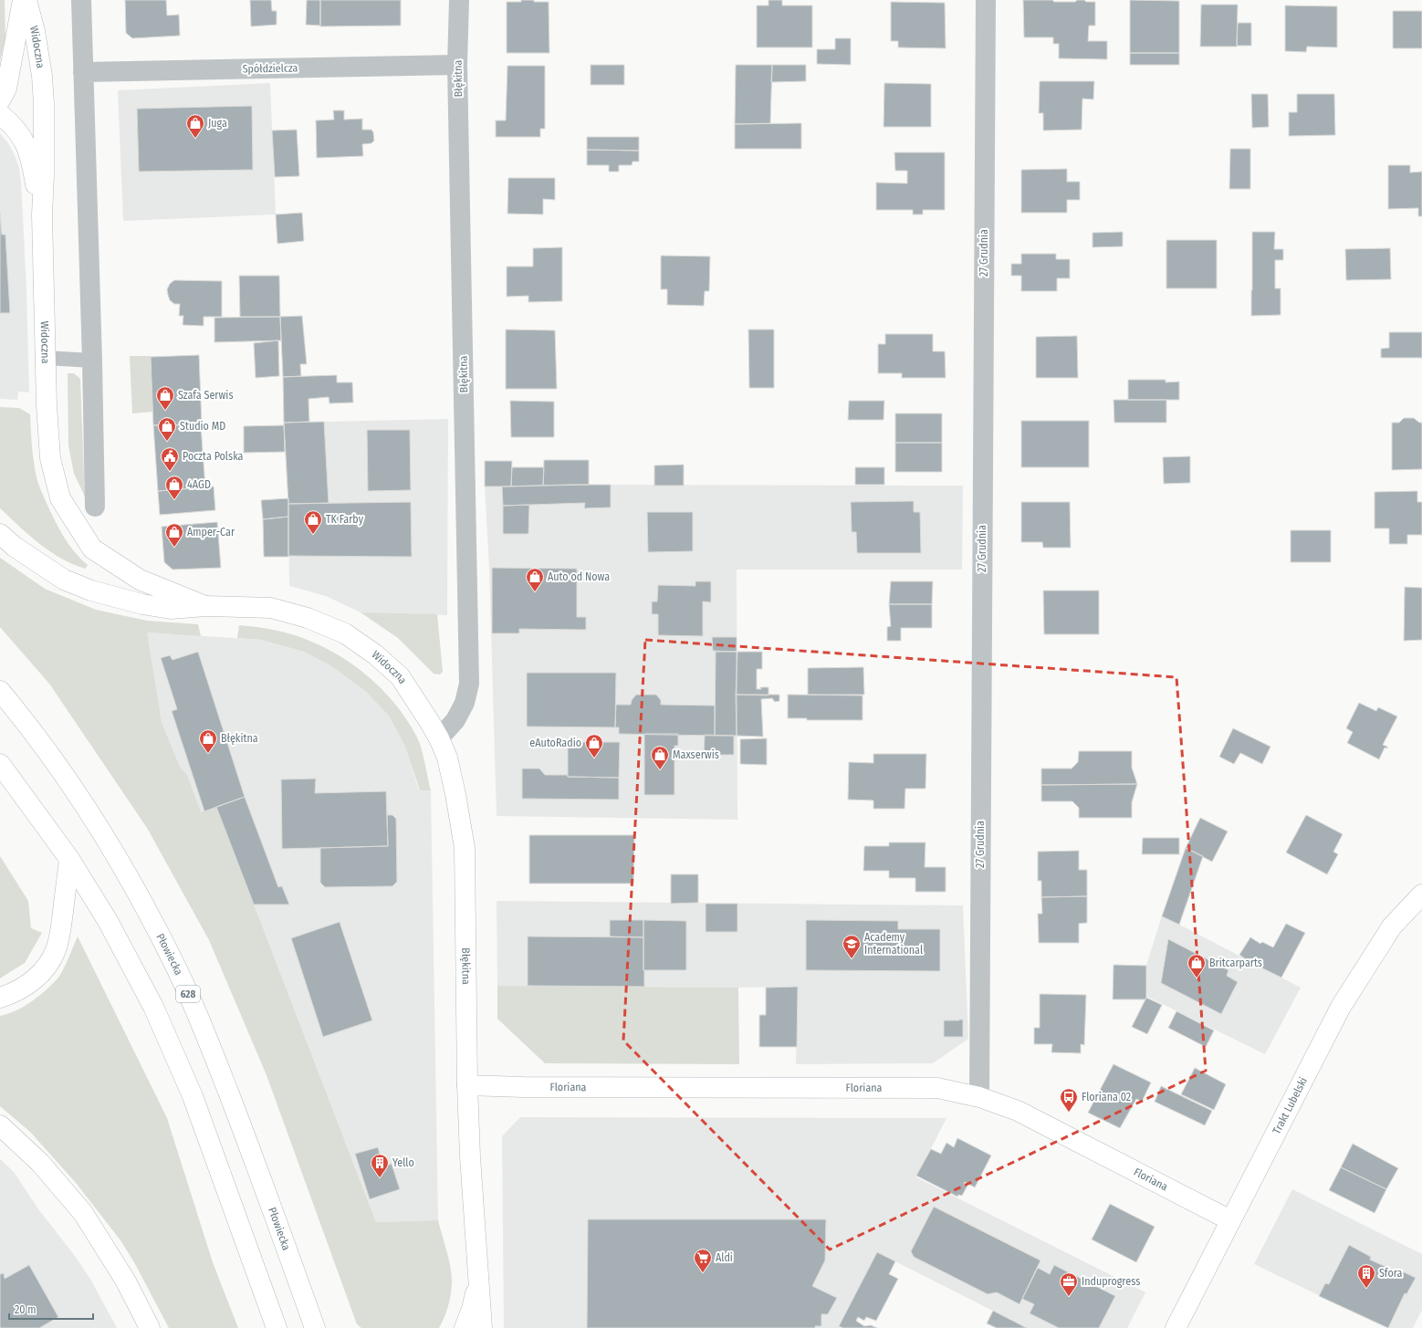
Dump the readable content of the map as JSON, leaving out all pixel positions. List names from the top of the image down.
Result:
{
  "streets": {
    "main road": [
      "Widoczna",
      "Błękitna",
      "Płowiecka",
      "628",
      "Floriana",
      "Trakt Lubelski"
    ],
    "street": ["Spółdzielcza", "27 Grudnia"]
  },
  "crossings": [
    ["Widoczna", "Błękitna"],
    ["Spółdzielcza", "Błękitna"],
    ["Błękitna", "Floriana"],
    ["27 Grudnia", "Floriana"],
    ["Floriana", "Trakt Lubelski"]
  ],
  "places": {
    "shop": [
      "Juga",
      "Szafa Serwis",
      "Studio MD",
      "4AGD",
      "TK Farby",
      "Amper-Car",
      "Auto od Nowa",
      "Błękitna",
      "eAutoRadio",
      "Maxserwis",
      "Britcarparts"
    ],
    "public building": ["Poczta Polska"],
    "school or university": ["Academy International"],
    "bus stop": ["Floriana 02"],
    "building": ["Yello", "Sfora"],
    "supermarket": ["Aldi"],
    "office": ["Induprogress"]
  },
  "scale_bar": "20 m"
}
